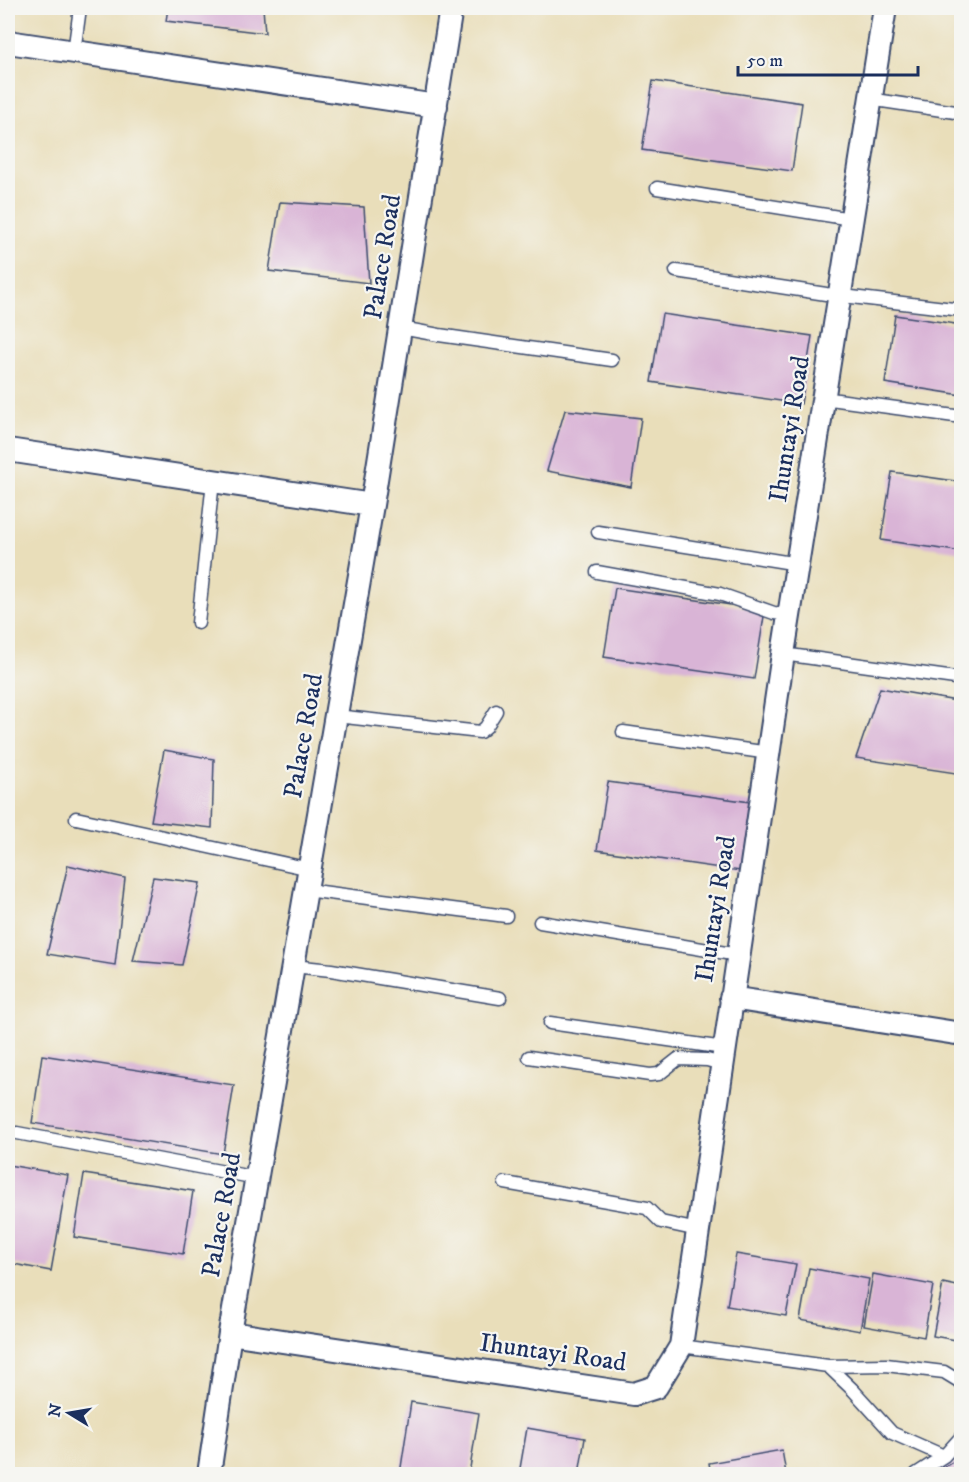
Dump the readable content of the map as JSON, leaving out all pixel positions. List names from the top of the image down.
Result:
{
  "streets": {
    "street": ["Palace Road", "Ihuntayi Road"]
  },
  "crossings": [
    ["Palace Road", "Ihuntayi Road"]
  ],
  "scale_bar": "50 m",
  "north": "left"
}
